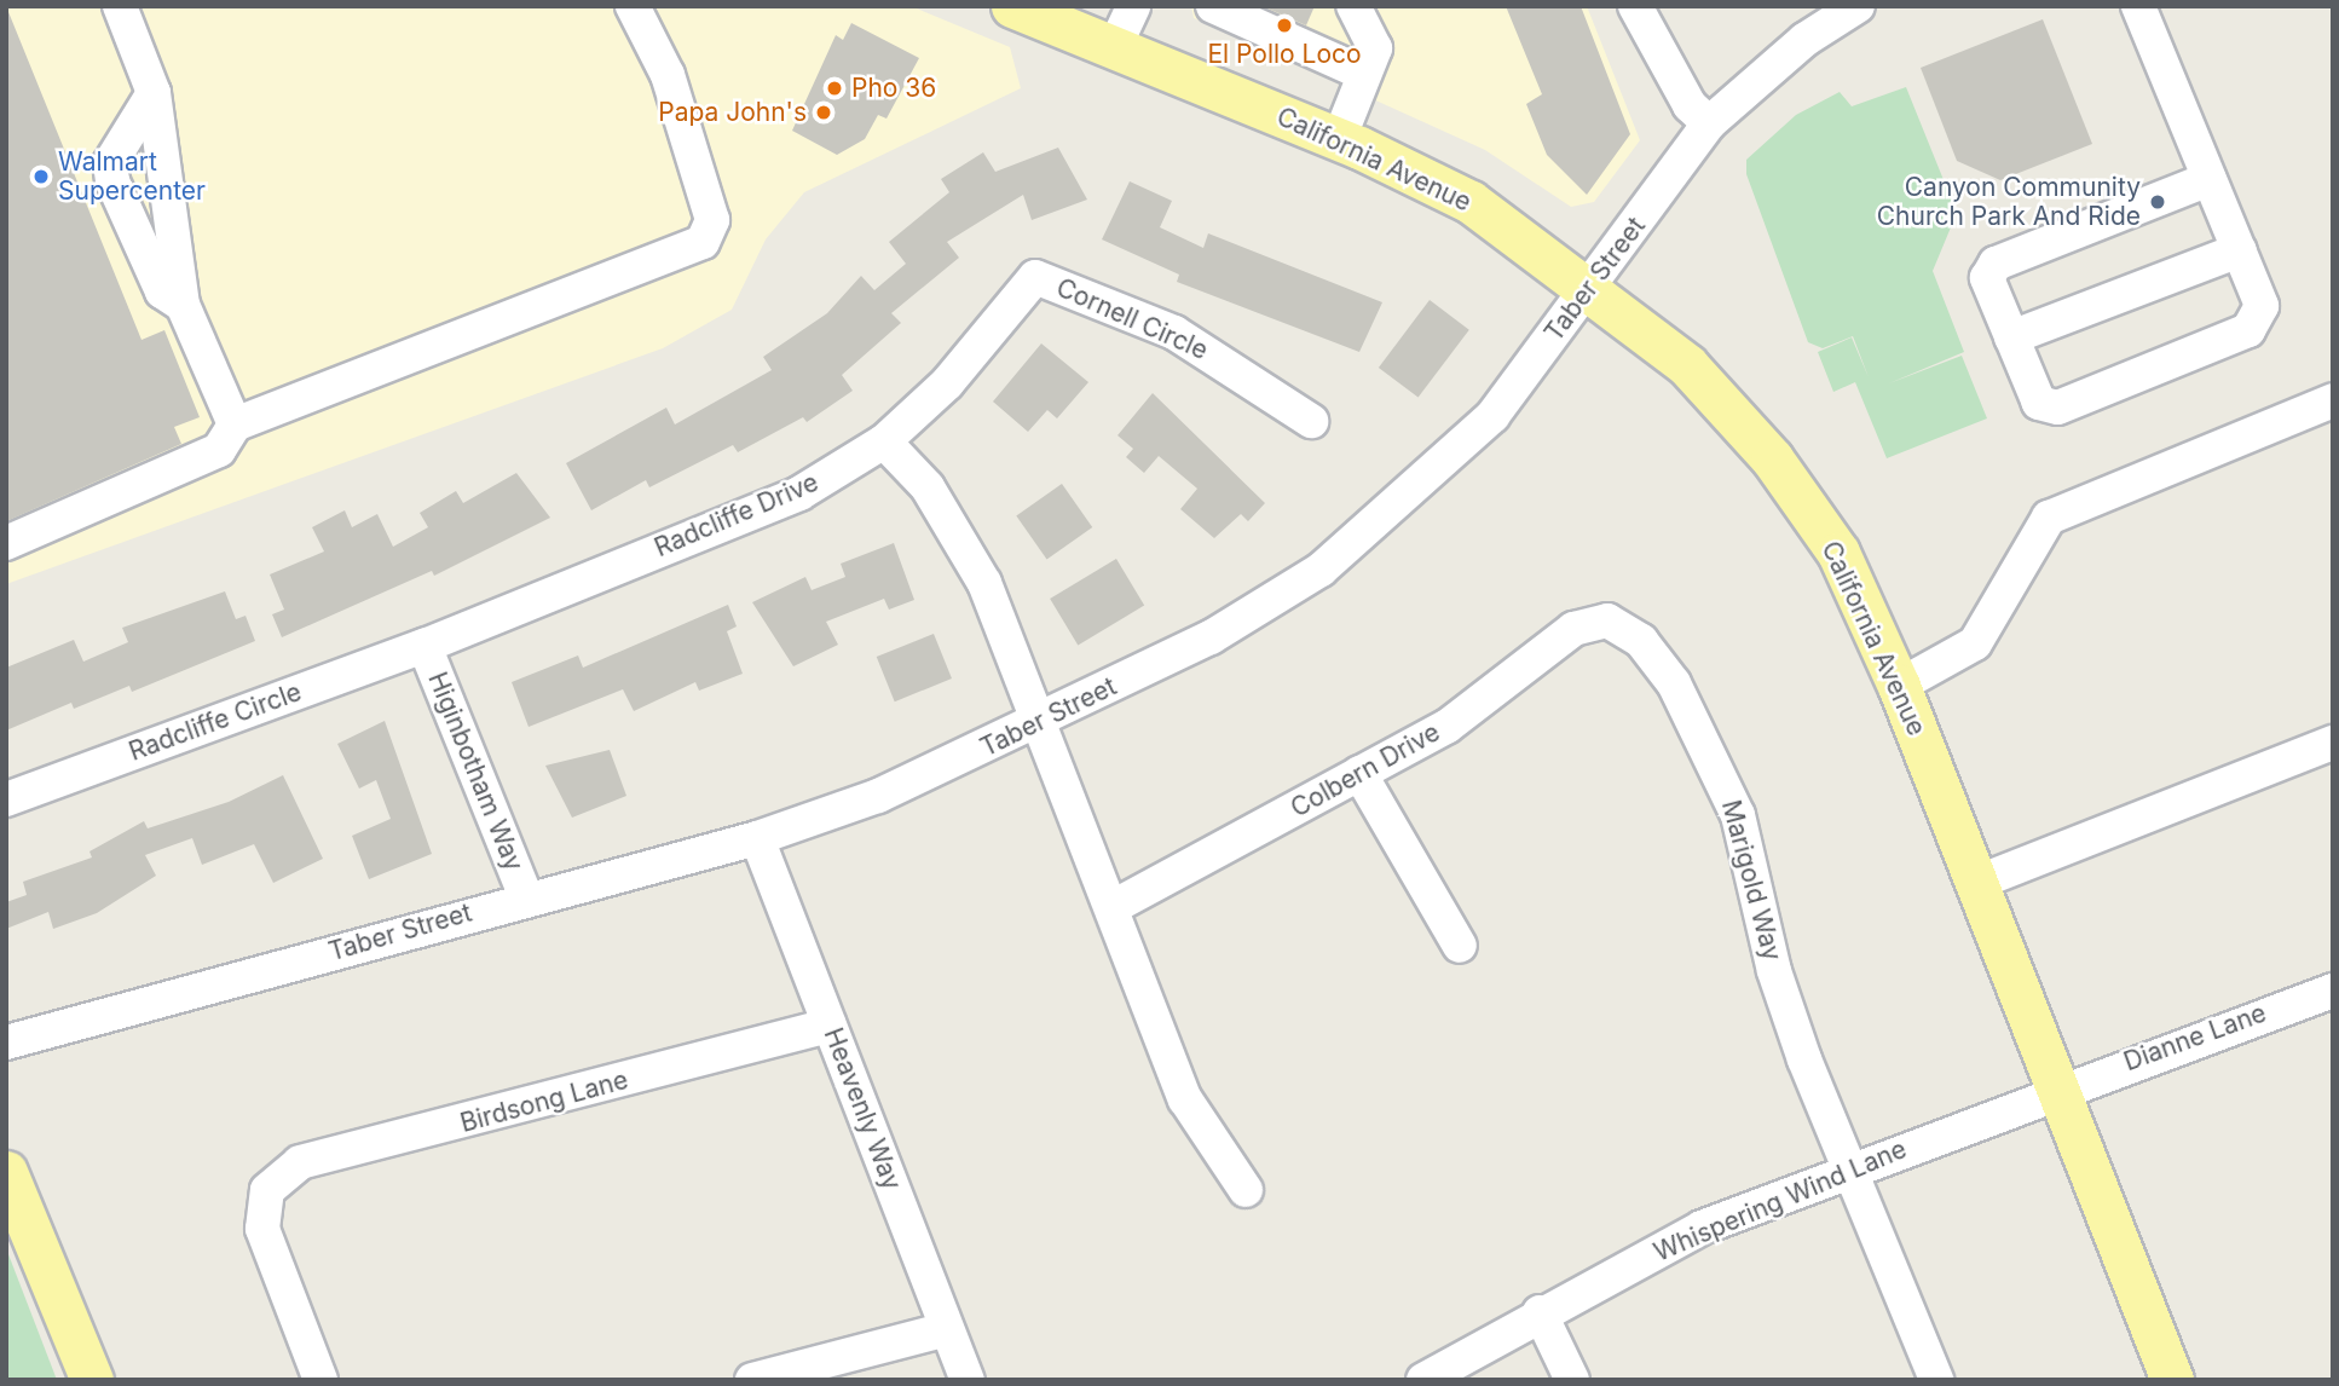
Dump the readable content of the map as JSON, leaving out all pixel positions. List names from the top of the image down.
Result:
{
  "streets": {
    "main road": ["California Avenue"],
    "street": [
      "Taber Street",
      "Cornell Circle",
      "Radcliffe Drive",
      "Radcliffe Circle",
      "Colbern Drive",
      "Higinbotham Way",
      "Marigold Way",
      "Dianne Lane",
      "Birdsong Lane",
      "Heavenly Way",
      "Whispering Wind Lane"
    ]
  },
  "crossings": [
    ["California Avenue", "Taber Street"],
    ["California Avenue", "Dianne Lane"],
    ["California Avenue", "Whispering Wind Lane"],
    ["Taber Street", "Higinbotham Way"],
    ["Taber Street", "Heavenly Way"],
    ["Cornell Circle", "Radcliffe Drive"],
    ["Radcliffe Drive", "Radcliffe Circle"],
    ["Radcliffe Drive", "Higinbotham Way"],
    ["Radcliffe Circle", "Higinbotham Way"],
    ["Colbern Drive", "Marigold Way"],
    ["Marigold Way", "Whispering Wind Lane"],
    ["Dianne Lane", "Whispering Wind Lane"],
    ["Birdsong Lane", "Heavenly Way"]
  ],
  "places": [
    "El Pollo Loco",
    "Pho 36",
    "Papa John's",
    "Walmart Supercenter",
    "Canyon Community Church Park And Ride"
  ]
}
